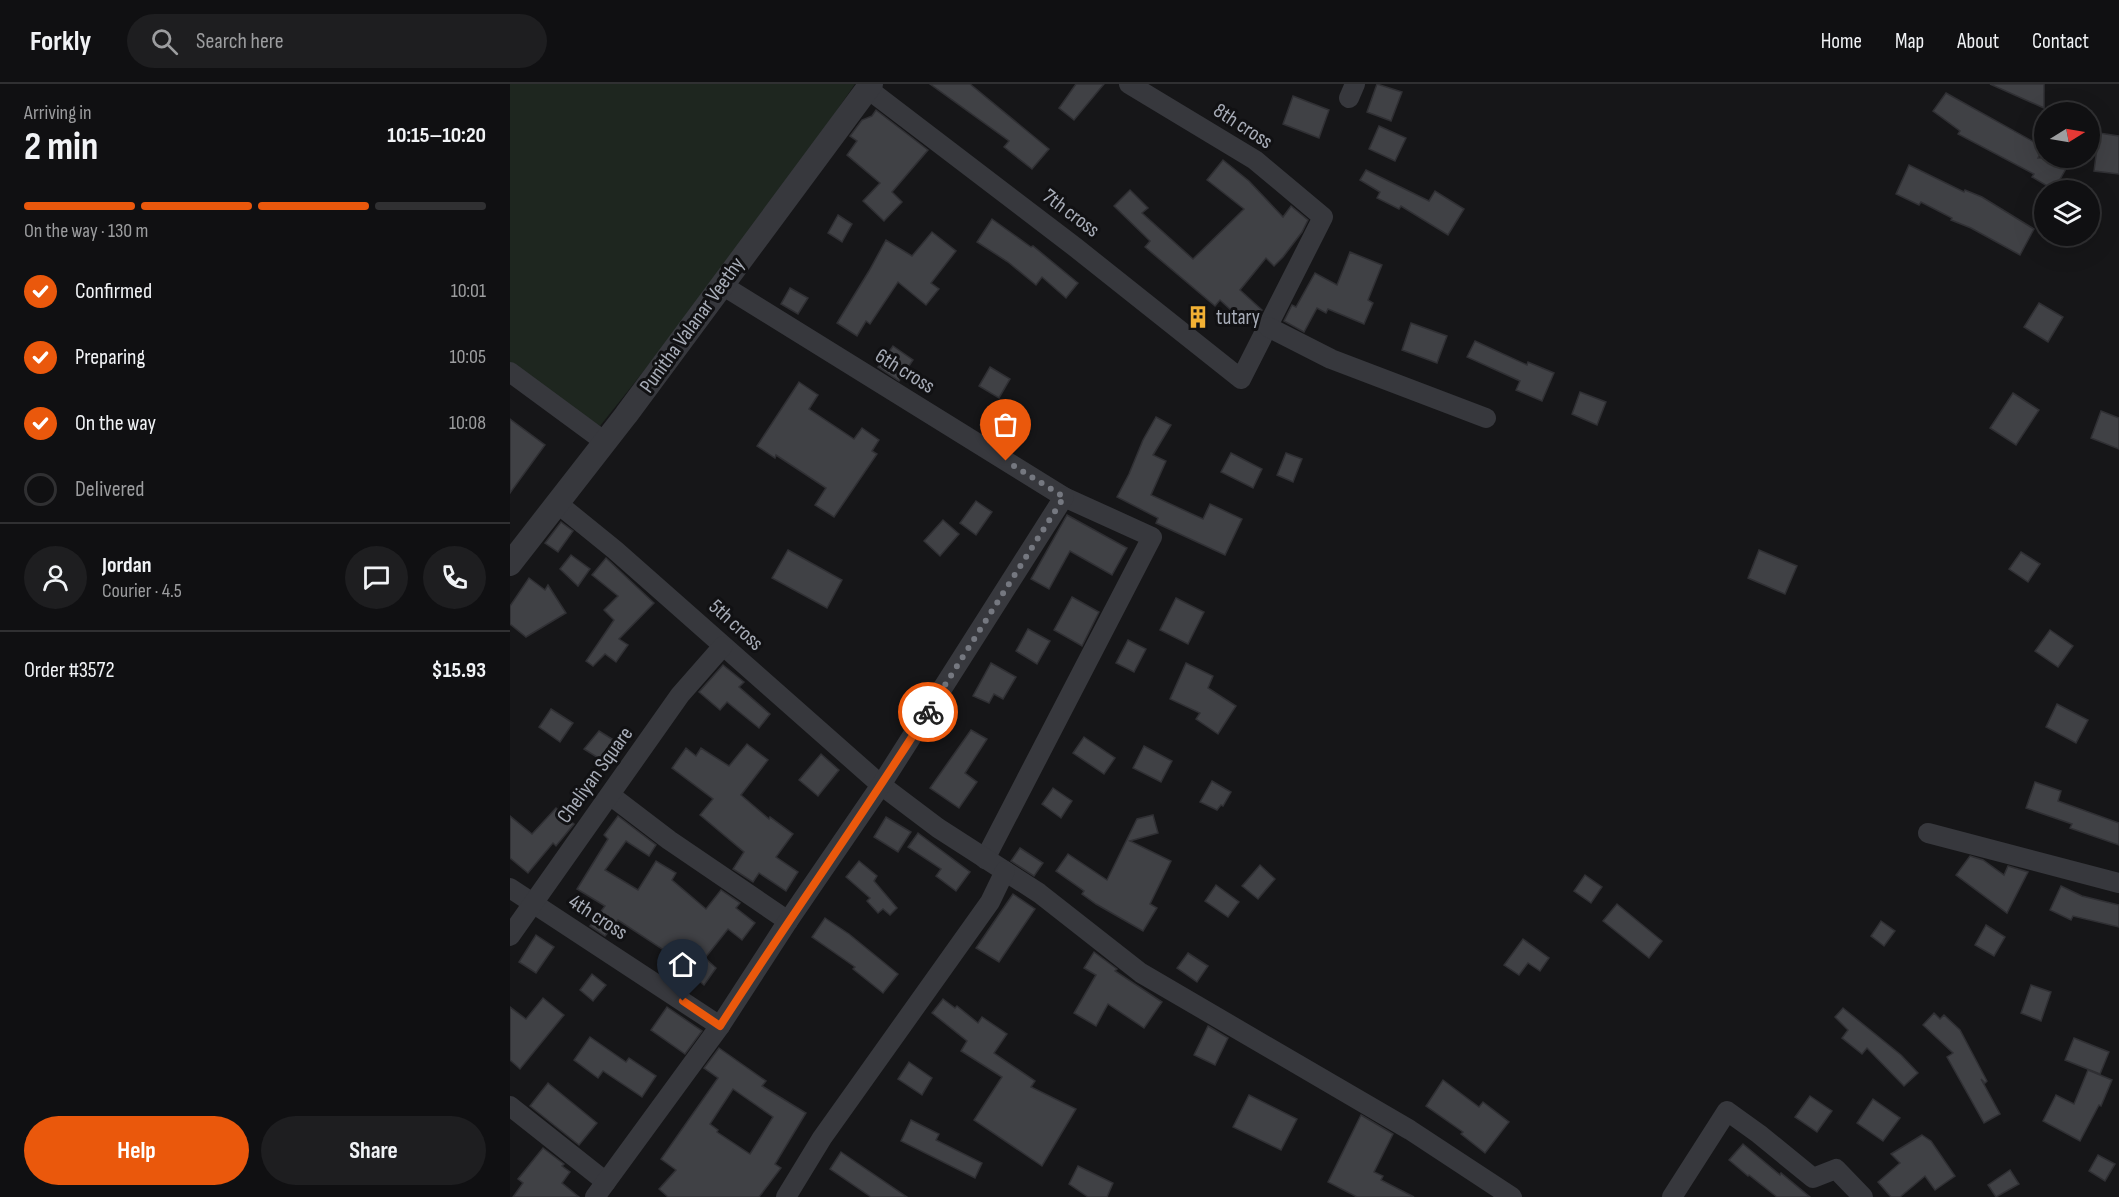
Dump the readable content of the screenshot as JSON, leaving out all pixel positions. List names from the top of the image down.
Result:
{
  "streets": {
    "street": [
      "8th cross",
      "7th cross",
      "Punitha Valanar Veethy",
      "6th cross",
      "5th cross",
      "Cheliyan Square",
      "4th cross"
    ]
  },
  "crossings": [
    ["8th cross", "7th cross"],
    ["7th cross", "Punitha Valanar Veethy"],
    ["Punitha Valanar Veethy", "6th cross"],
    ["Punitha Valanar Veethy", "5th cross"],
    ["6th cross", "5th cross"],
    ["5th cross", "Cheliyan Square"],
    ["Cheliyan Square", "4th cross"]
  ],
  "places": {
    "building": ["tutary"]
  },
  "north": "right",
  "page": {
    "header": "Forkly",
    "search": "Search here",
    "nav": [
      "Home",
      "Map",
      "About",
      "Contact"
    ],
    "heading": ["2 min", "Arriving in", "10:15–10:20"],
    "panel": [
      "Jordan",
      "Courier · 4.5",
      "Order #3572",
      "$15.93"
    ],
    "bar": "On the way · 130 m",
    "list": [
      ["Confirmed", "10:01"],
      ["Preparing", "10:05"],
      ["On the way", "10:08"],
      "Delivered"
    ],
    "buttons": ["Help", "Share"]
  }
}
